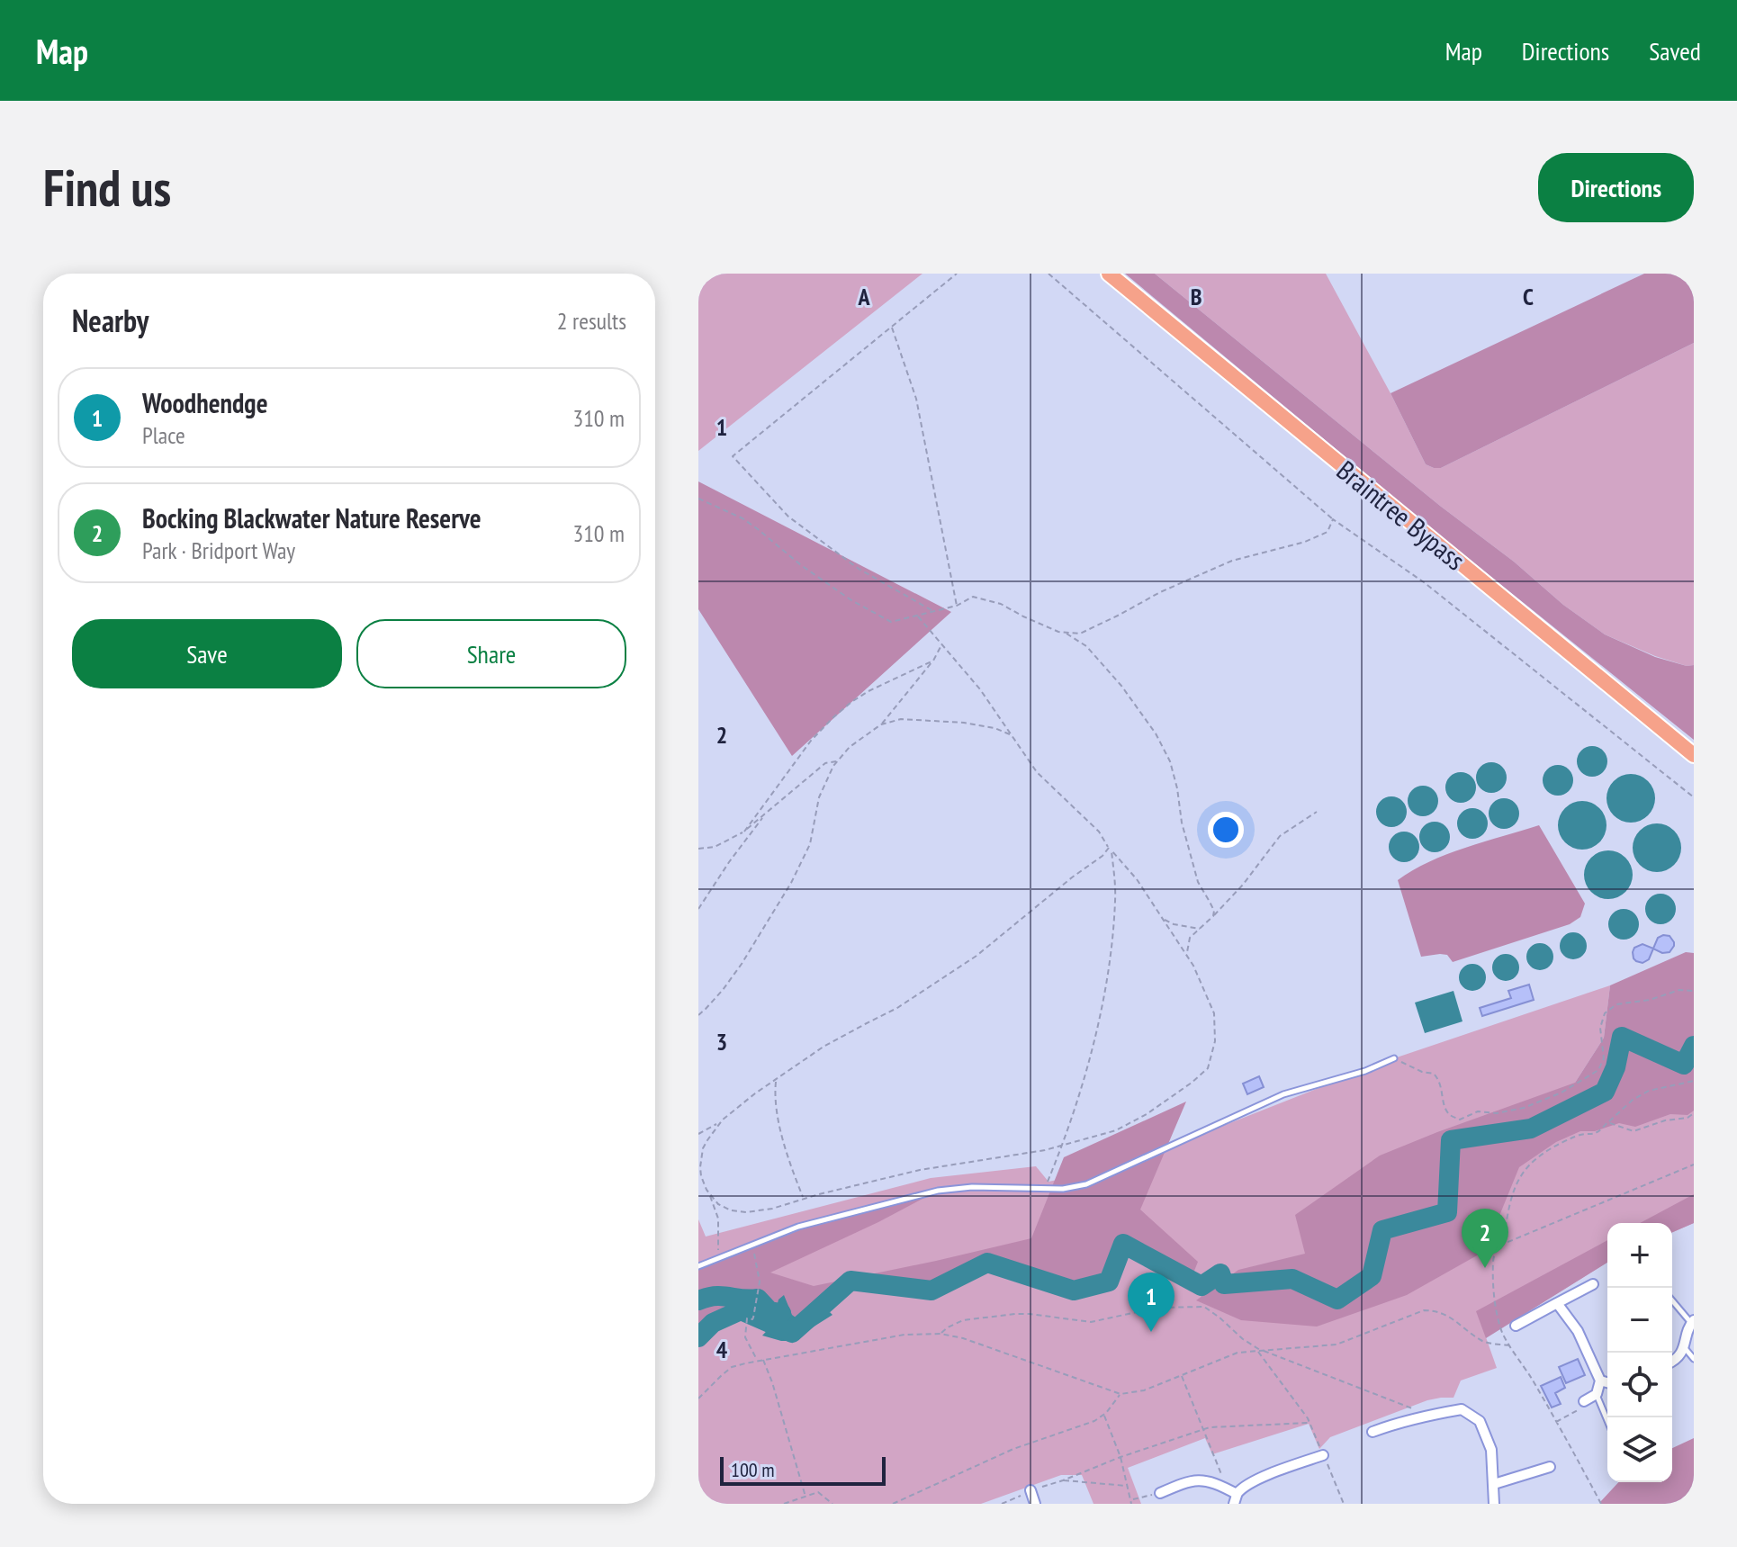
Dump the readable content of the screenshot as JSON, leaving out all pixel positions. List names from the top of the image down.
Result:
{
  "streets": {
    "highway": ["Braintree Bypass"]
  },
  "scale_bar": "100 m",
  "page": {
    "header": "Map",
    "nav": ["Map", "Directions", "Saved"],
    "buttons": [
      "Directions",
      ["Save", "Share"]
    ],
    "title": "Find us",
    "heading": ["Nearby", "2 results"],
    "list": [
      {
        "mark": "1",
        "name": "Woodhendge",
        "note": "Place",
        "value": "310 m"
      },
      {
        "mark": "2",
        "name": "Bocking Blackwater Nature Reserve",
        "note": "Park · Bridport Way",
        "value": "310 m"
      }
    ],
    "pins": ["2", "1"],
    "map_buttons": ["+", "−"],
    "scale": "100 m"
  },
  "grid": {
    "columns": ["A", "B", "C"],
    "rows": [
      "1",
      "2",
      "3",
      "4"
    ]
  }
}
